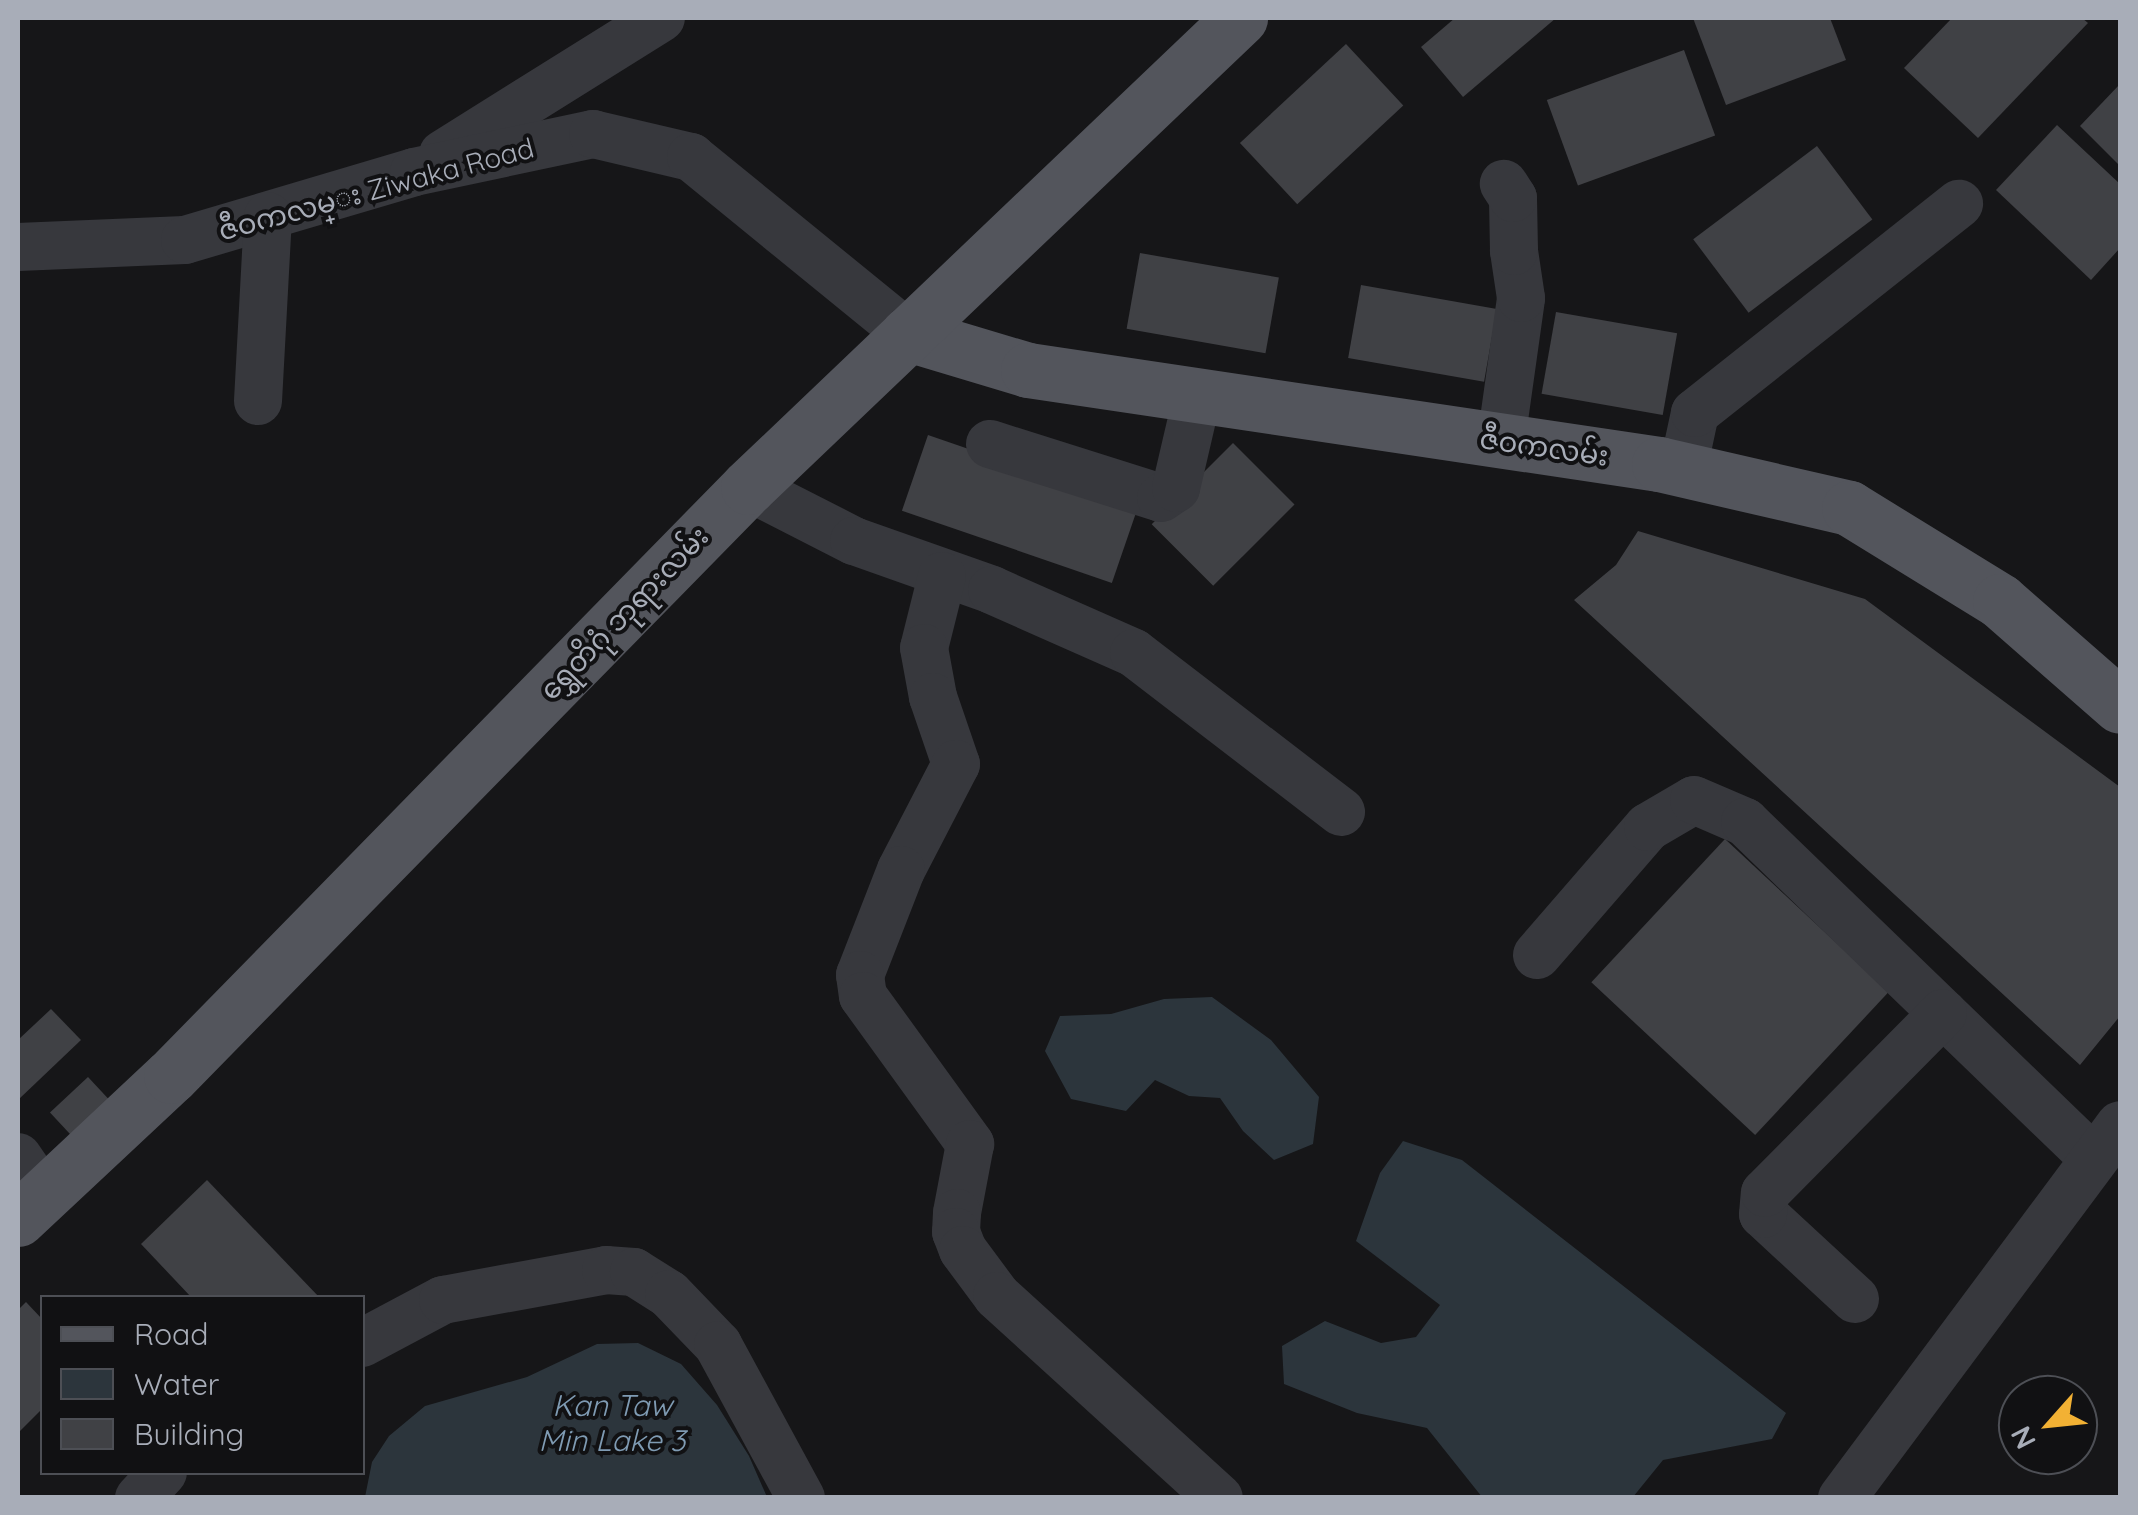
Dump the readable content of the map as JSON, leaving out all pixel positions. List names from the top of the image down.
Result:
{
  "streets": {
    "main road": ["ဇီဝကလမ်း", "ရွှေတိဂုံ ဘုရားလမ်း"],
    "street": ["ဇီဝကလမ္း Ziwaka Road"]
  },
  "crossings": [
    ["ဇီဝကလမ္း Ziwaka Road", "ဇီဝကလမ်း"],
    ["ဇီဝကလမ္း Ziwaka Road", "ရွှေတိဂုံ ဘုရားလမ်း"],
    ["ဇီဝကလမ်း", "ရွှေတိဂုံ ဘုရားလမ်း"]
  ],
  "water": ["Kan Taw Min Lake 3"],
  "legend": ["Road", "Water", "Building"],
  "north": "bottom left"
}
